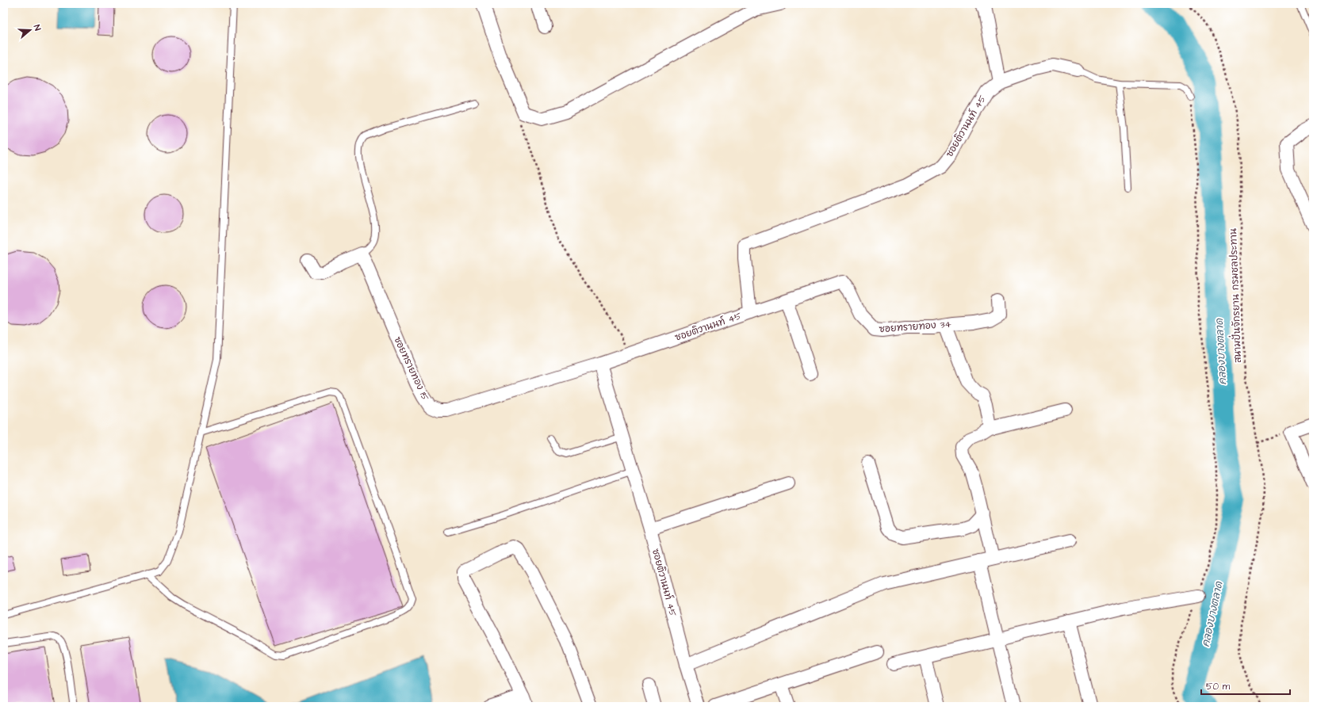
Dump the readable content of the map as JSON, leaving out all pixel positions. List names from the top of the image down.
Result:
{
  "streets": {
    "street": ["ซอยติวานนท์ 45", "ซอยทรายทอง 34", "ซอยทรายทอง 15"],
    "path": ["สนามปั่นจักรยาน กรมชลประทาน"]
  },
  "crossings": [
    ["ซอยติวานนท์ 45", "ซอยทรายทอง 34"],
    ["ซอยติวานนท์ 45", "ซอยทรายทอง 15"]
  ],
  "water": ["คลองบางตลาด"],
  "scale_bar": "50 m",
  "north": "right"
}
